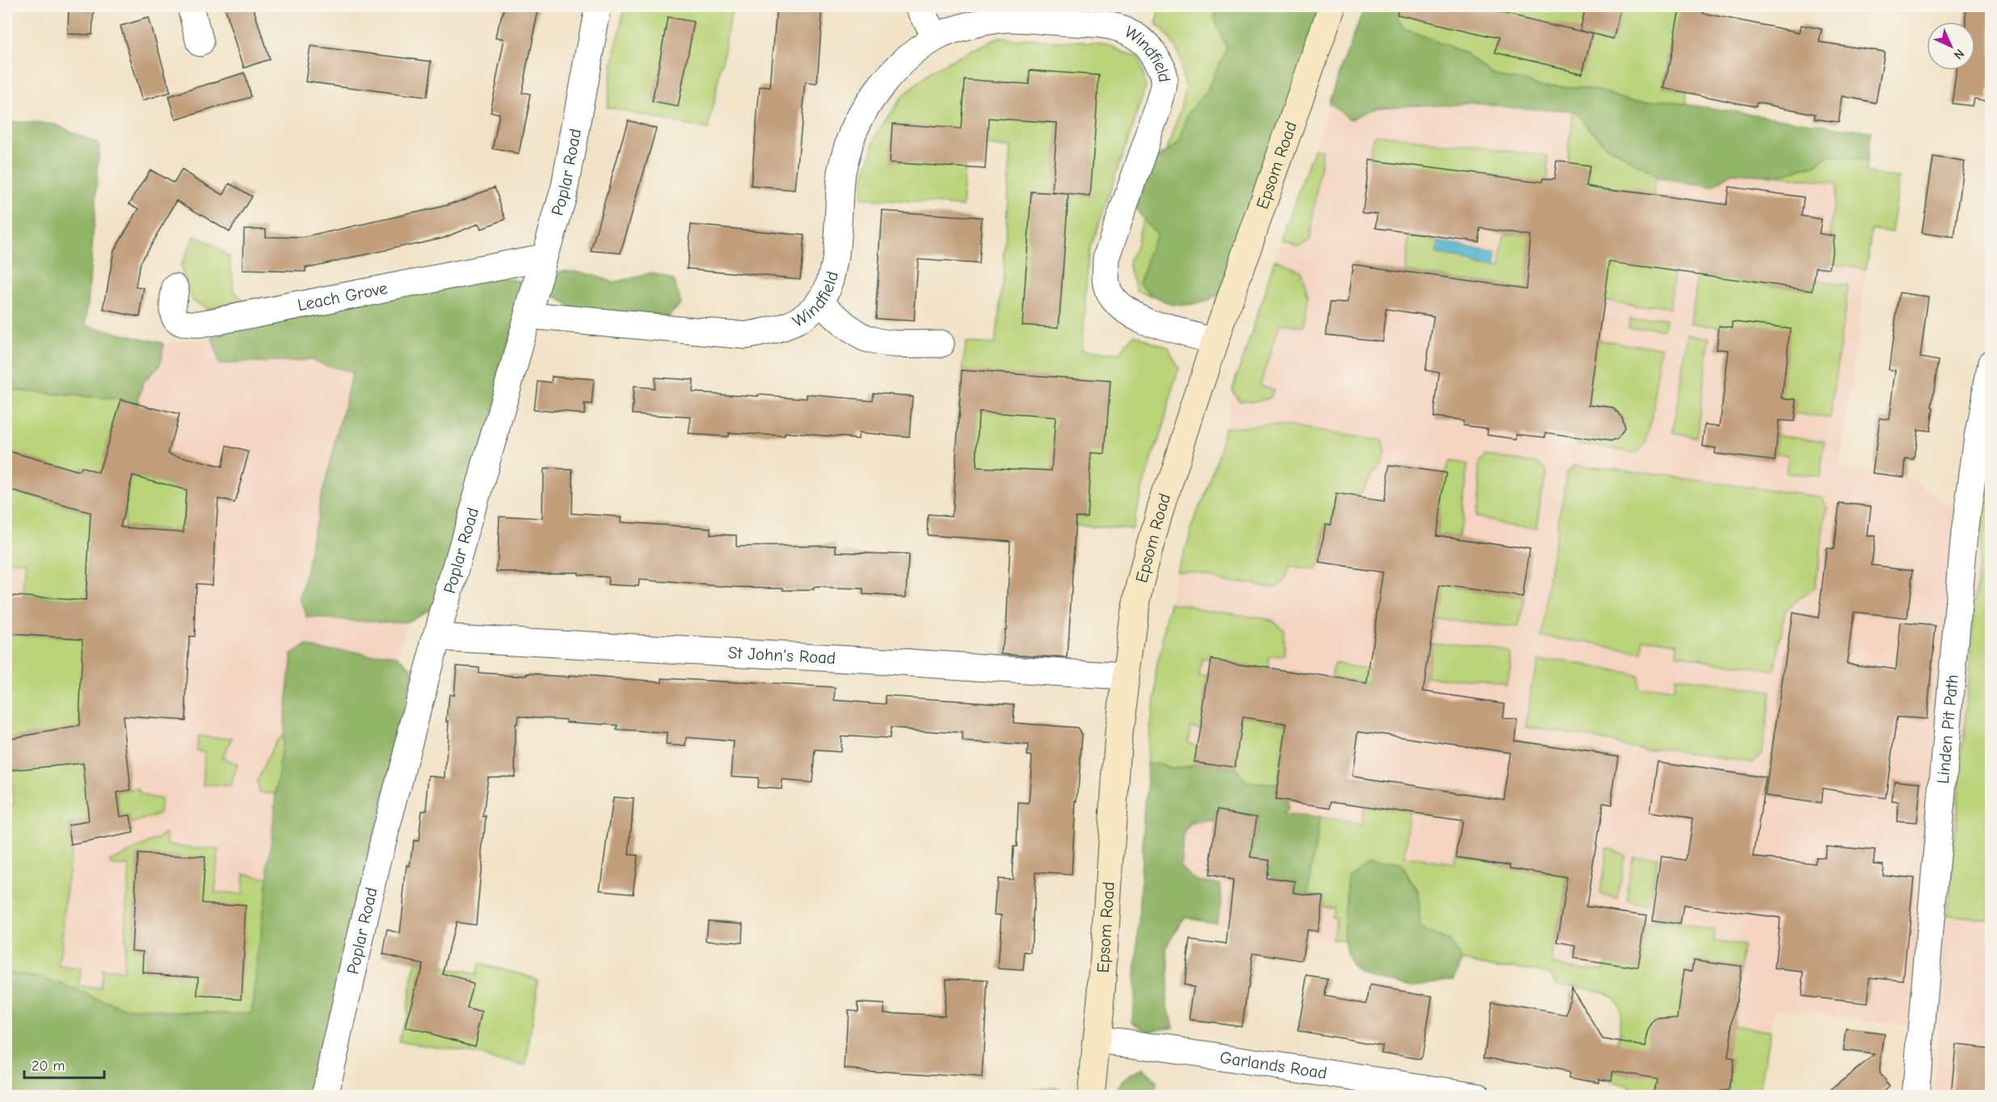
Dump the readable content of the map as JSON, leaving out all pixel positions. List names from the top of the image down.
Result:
{
  "streets": {
    "main road": ["Epsom Road"],
    "street": [
      "Windfield",
      "Poplar Road",
      "Leach Grove",
      "St John's Road",
      "Linden Pit Path",
      "Garlands Road"
    ]
  },
  "crossings": [
    ["Windfield", "Epsom Road"],
    ["Windfield", "Poplar Road"],
    ["Epsom Road", "St John's Road"],
    ["Epsom Road", "Garlands Road"],
    ["Poplar Road", "Leach Grove"],
    ["Poplar Road", "St John's Road"]
  ],
  "scale_bar": "20 m",
  "north": "bottom right"
}
